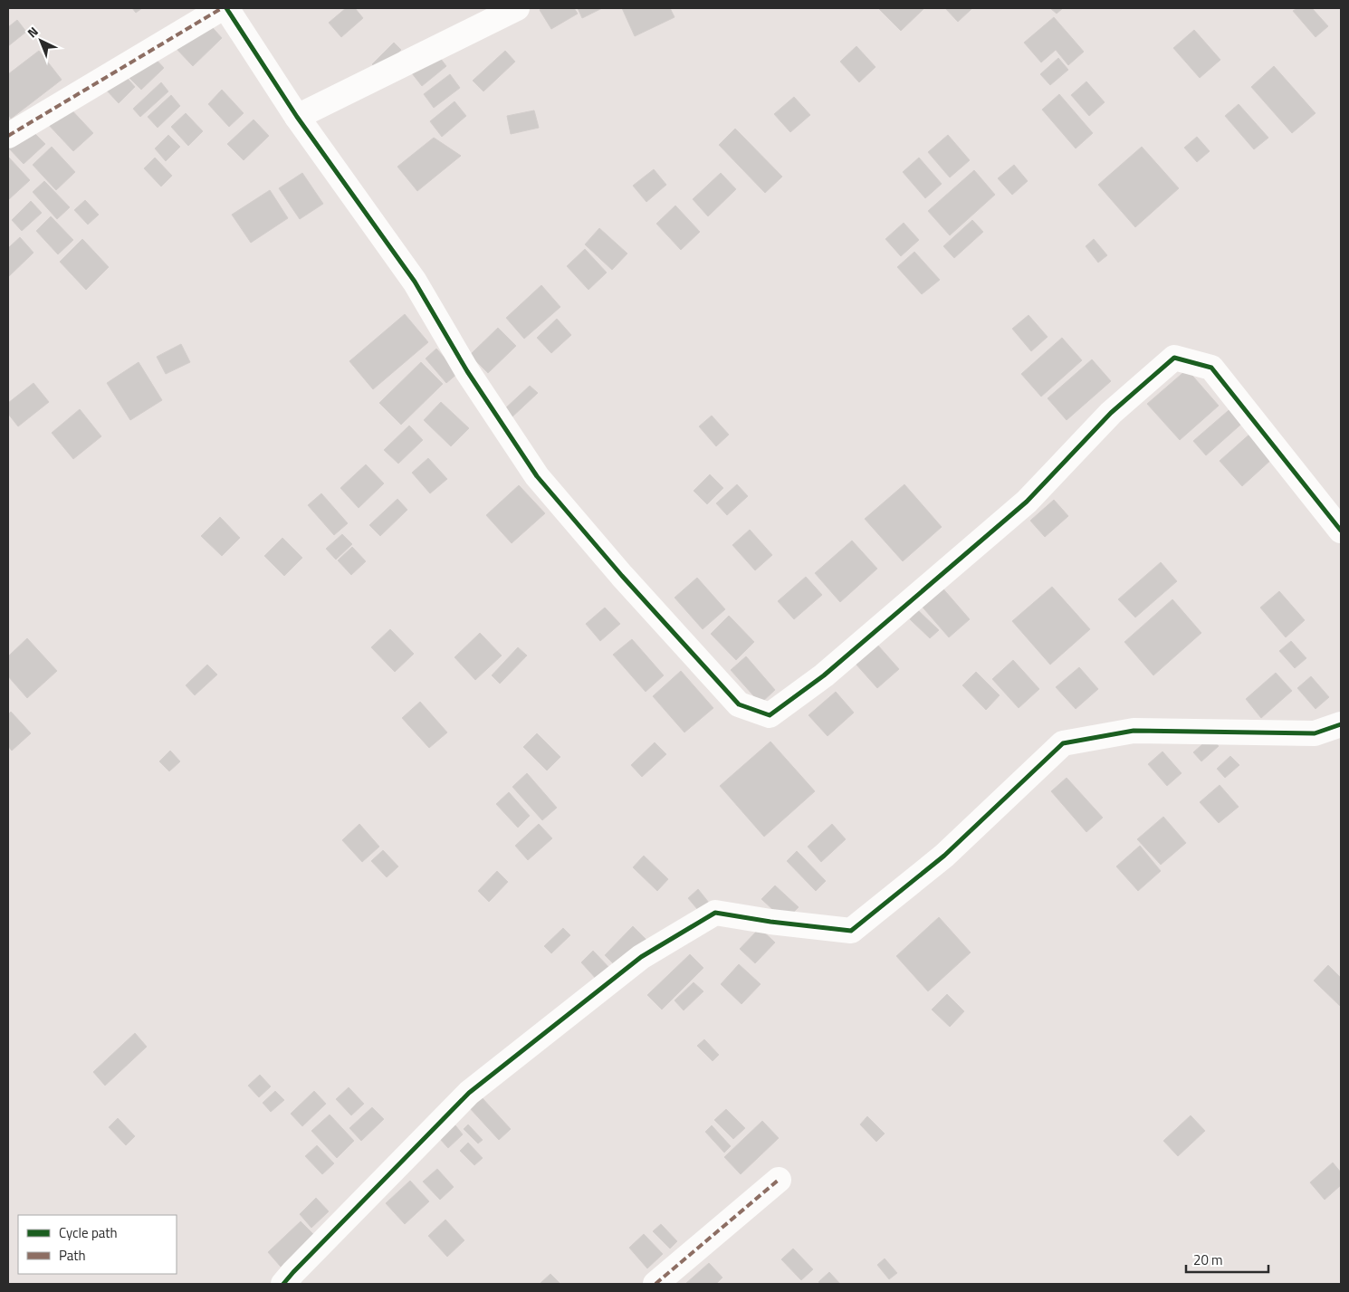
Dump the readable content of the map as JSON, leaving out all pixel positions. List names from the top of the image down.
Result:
{
  "legend": ["Cycle path", "Path"],
  "scale_bar": "20 m",
  "north": "top left"
}
